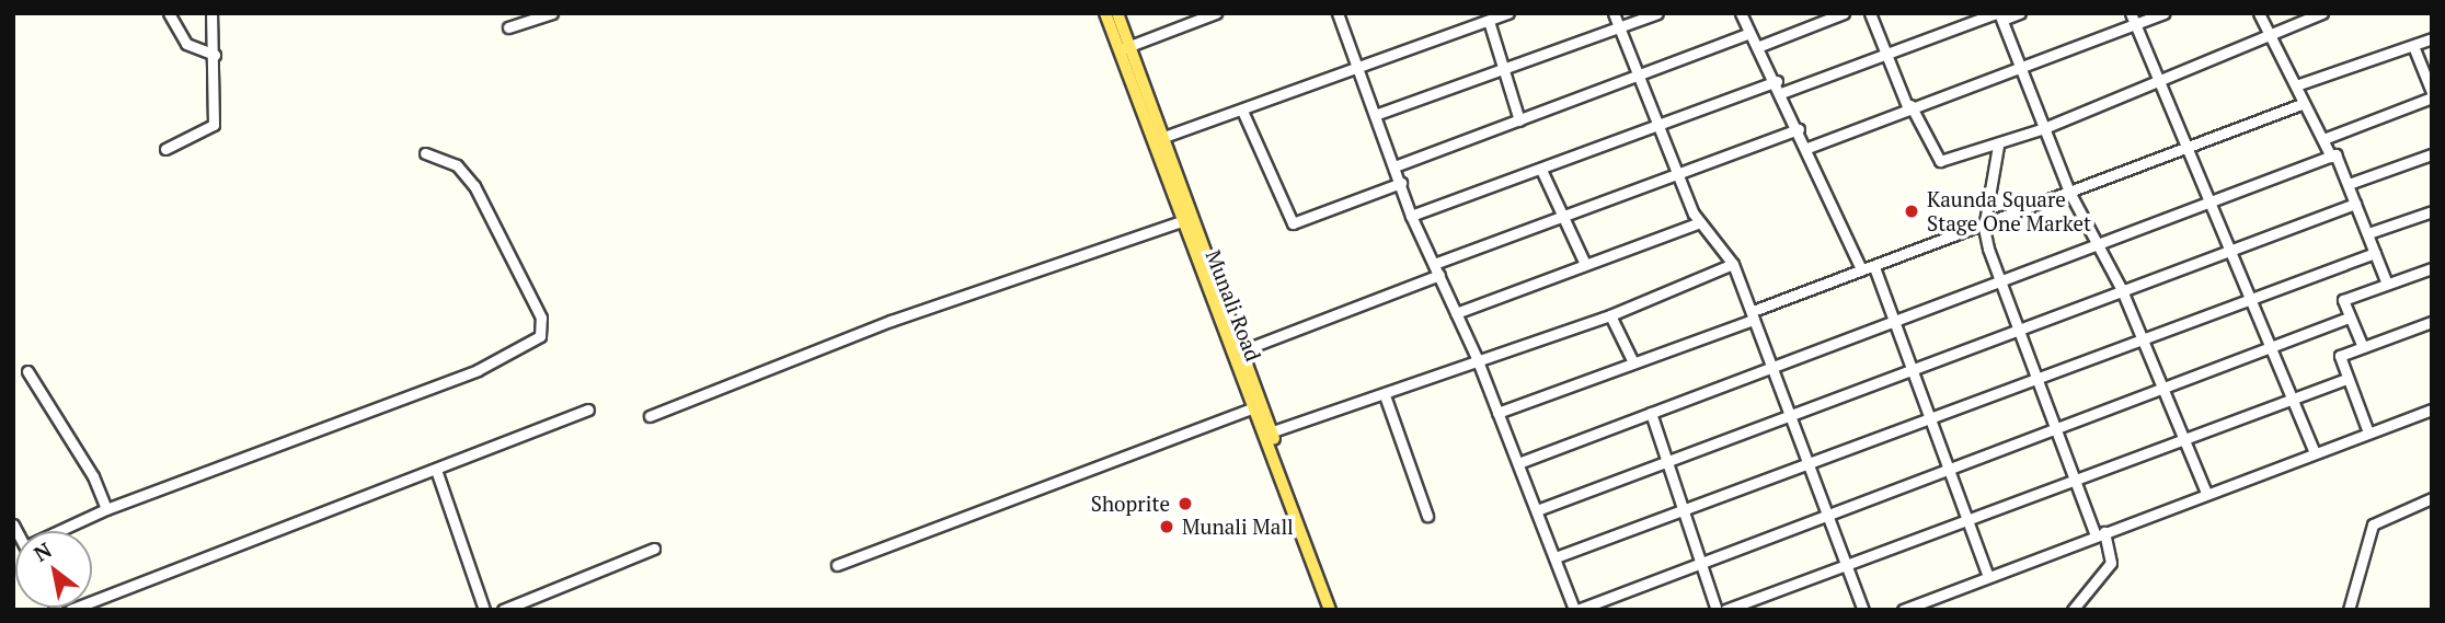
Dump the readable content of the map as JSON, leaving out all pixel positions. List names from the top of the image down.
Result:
{
  "streets": {
    "main road": ["Munali Road"]
  },
  "places": ["Kaunda Square Stage One Market", "Shoprite", "Munali Mall"],
  "north": "top left"
}
